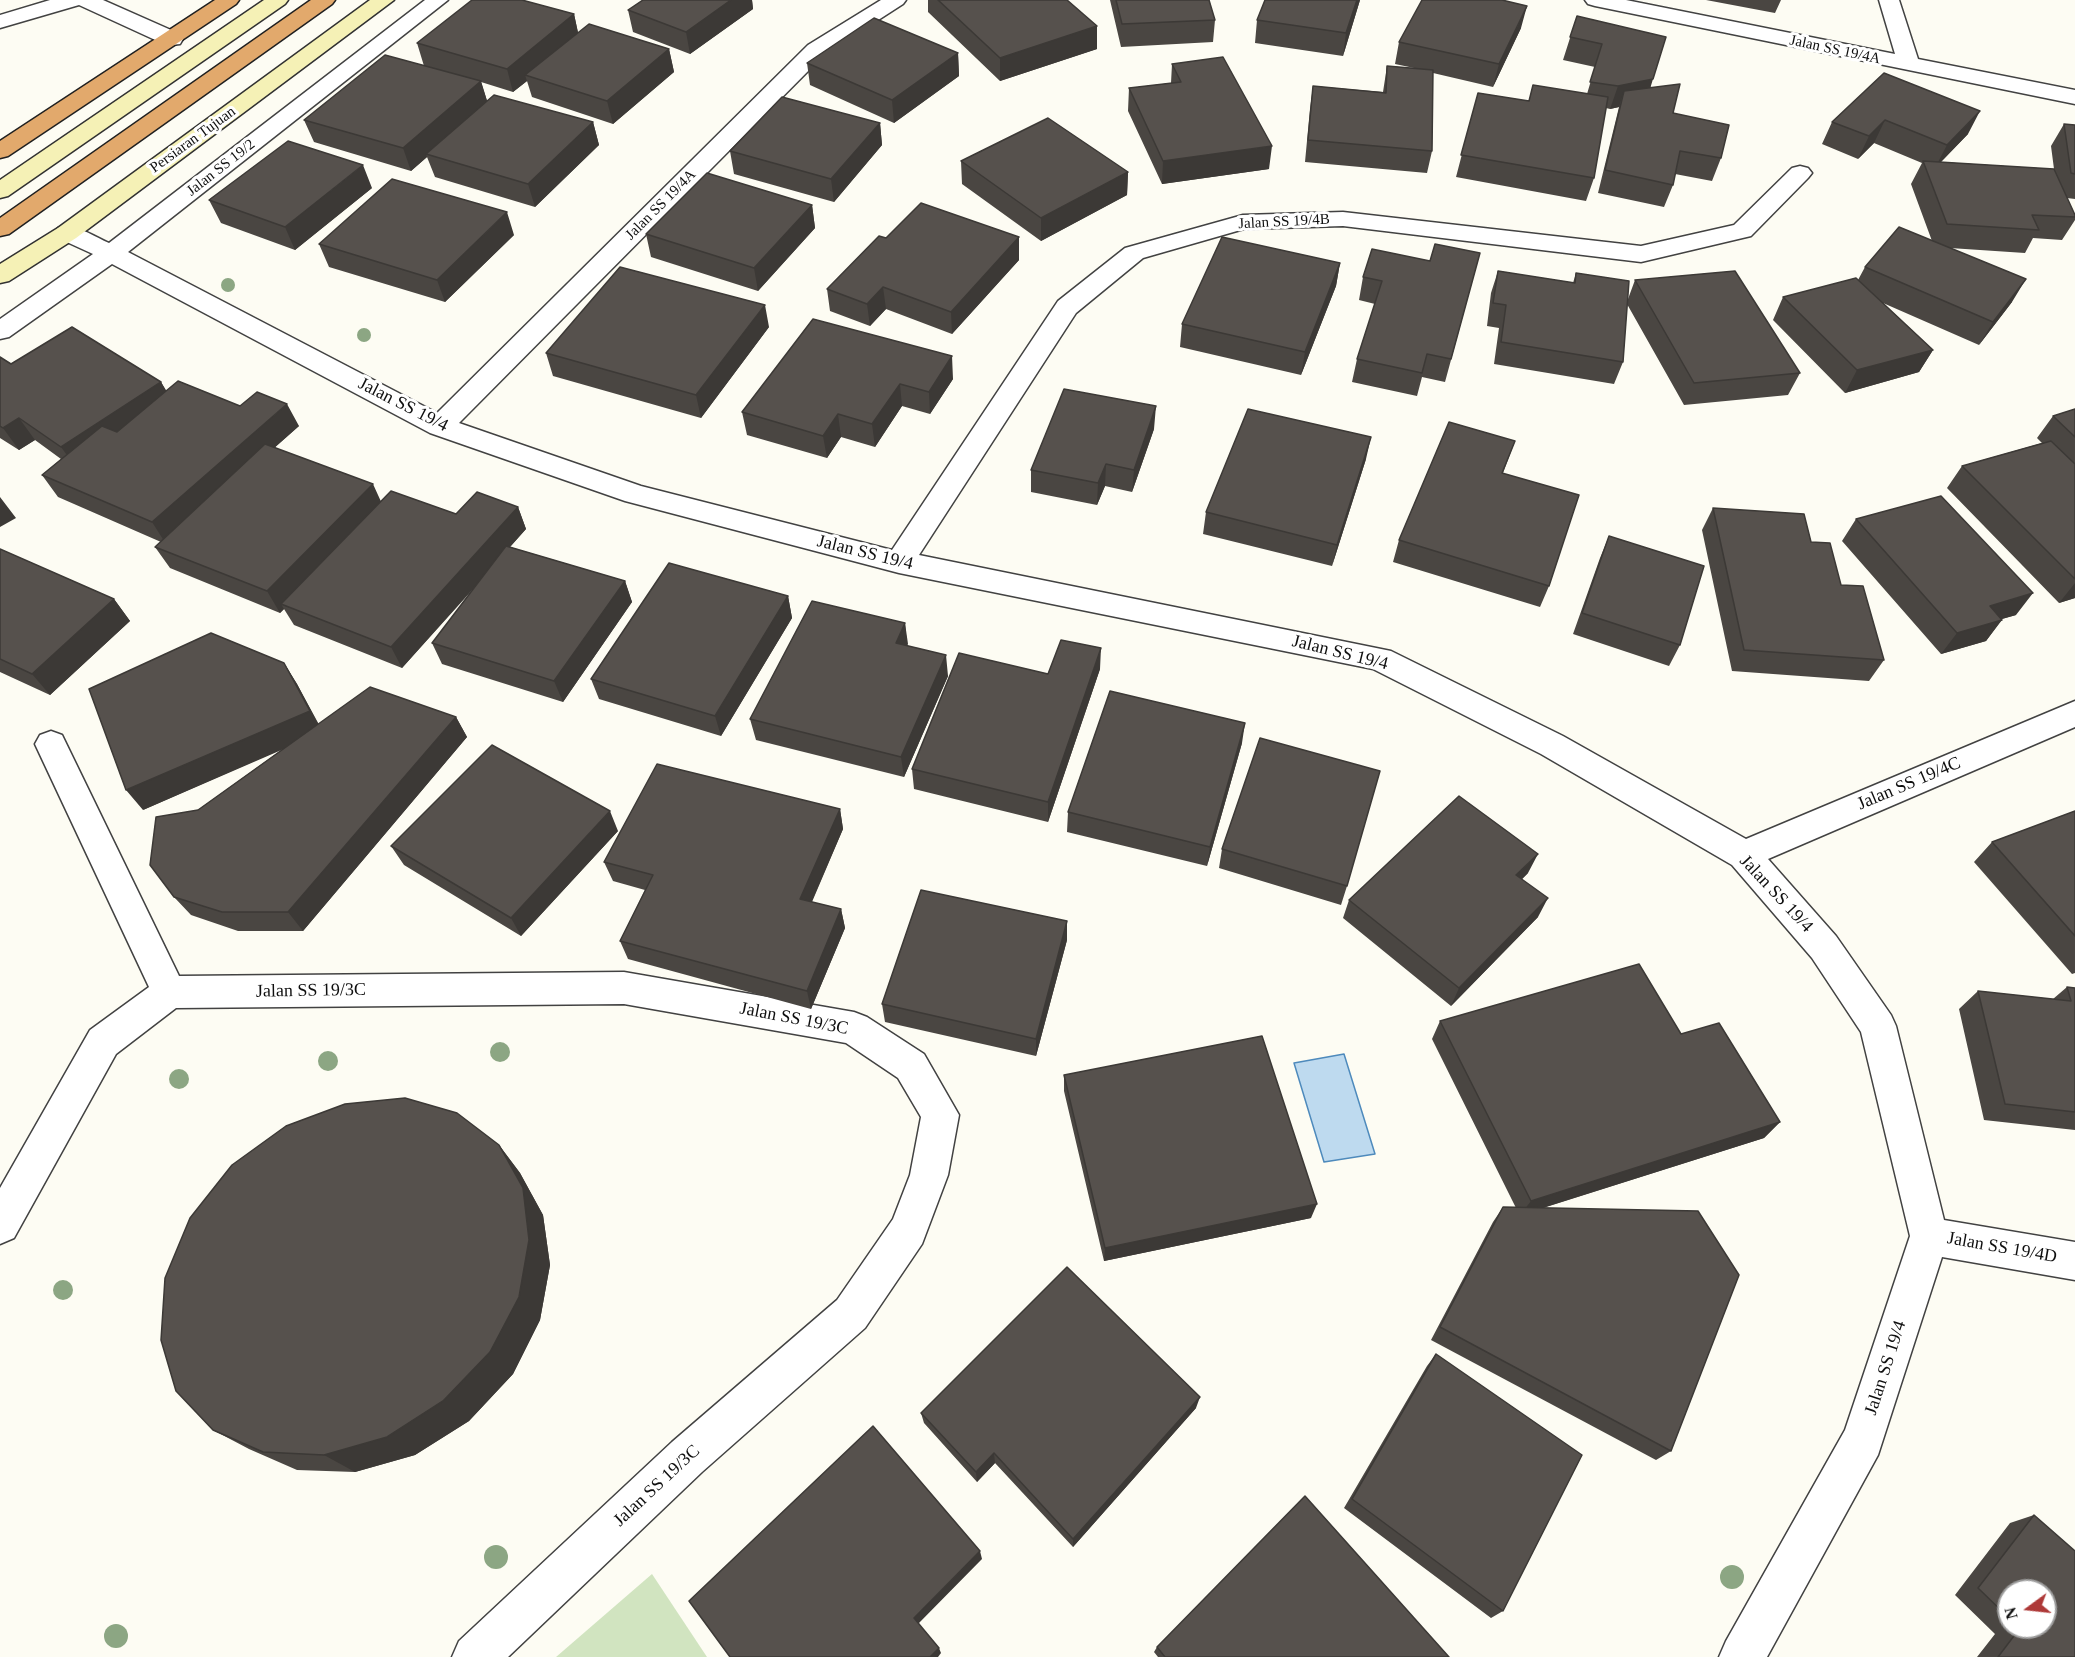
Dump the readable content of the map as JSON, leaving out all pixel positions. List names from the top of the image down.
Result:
{
  "streets": {
    "main road": ["Persiaran Tujuan"],
    "street": [
      "Jalan SS 19/4A",
      "Jalan SS 19/2",
      "Jalan SS 19/4B",
      "Jalan SS 19/4",
      "Jalan SS 19/4C",
      "Jalan SS 19/3C",
      "Jalan SS 19/4D"
    ]
  },
  "crossings": [
    ["Jalan SS 19/4A", "Jalan SS 19/4"],
    ["Persiaran Tujuan", "Jalan SS 19/4"],
    ["Jalan SS 19/2", "Jalan SS 19/4"],
    ["Jalan SS 19/4B", "Jalan SS 19/4"],
    ["Jalan SS 19/4", "Jalan SS 19/4C"],
    ["Jalan SS 19/4", "Jalan SS 19/4D"]
  ],
  "north": "left"
}
